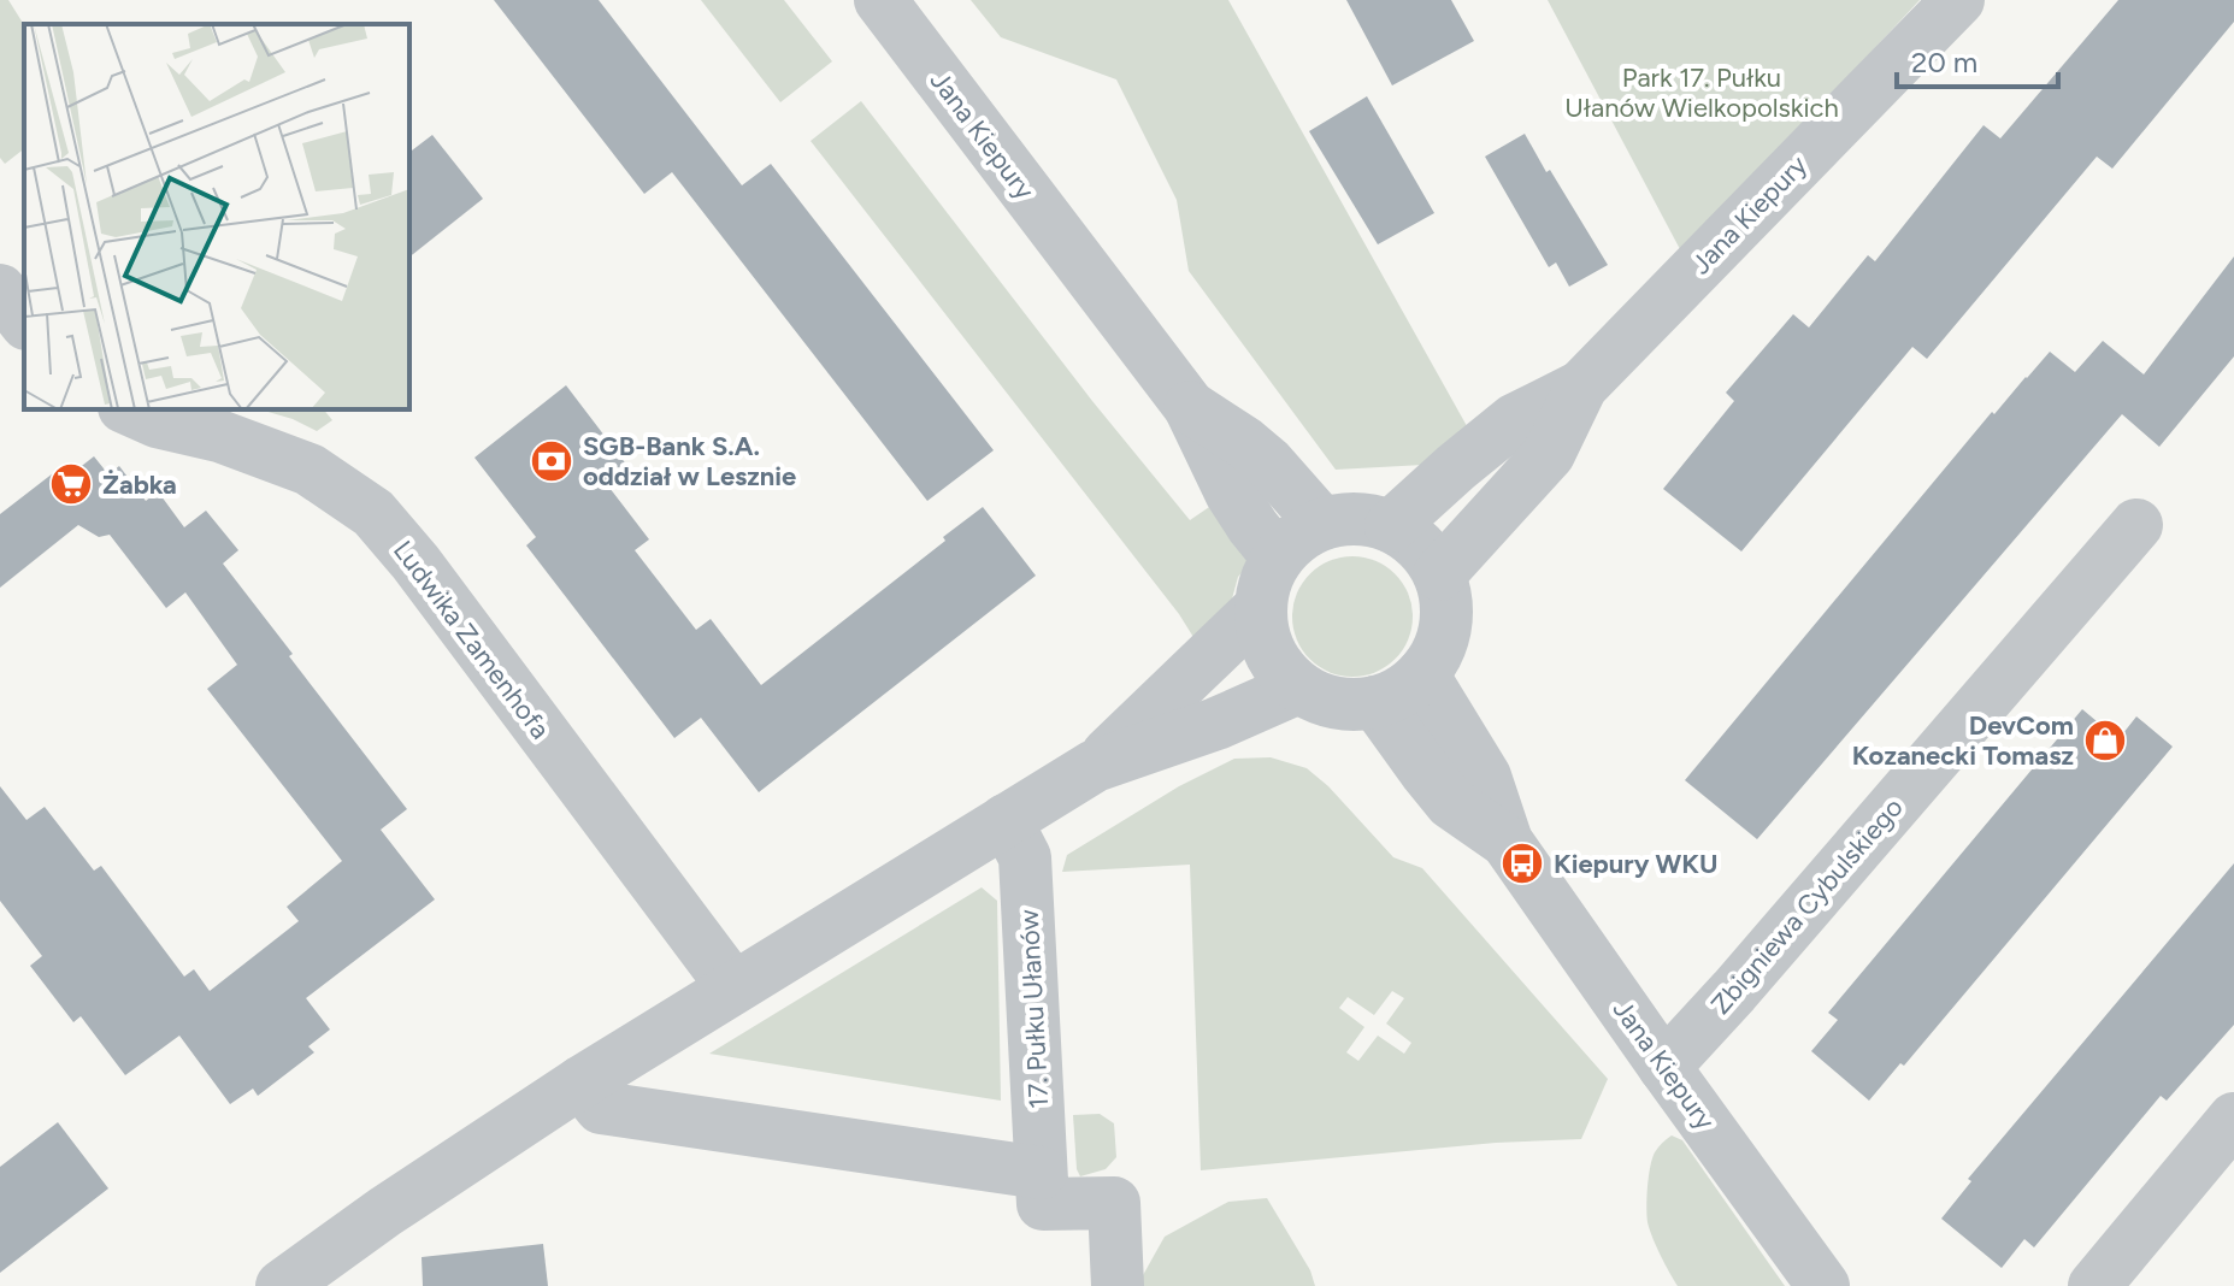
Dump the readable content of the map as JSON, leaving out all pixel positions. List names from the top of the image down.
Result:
{
  "streets": {
    "street": [
      "Jana Kiepury",
      "Ludwika Zamenhofa",
      "Zbigniewa Cybulskiego",
      "17. Pułku Ułanów"
    ]
  },
  "crossings": [
    ["Jana Kiepury", "Zbigniewa Cybulskiego"]
  ],
  "parks": ["Park 17. Pułku Ułanów Wielkopolskich"],
  "places": {
    "bank": ["SGB-Bank S.A. oddział w Lesznie"],
    "supermarket": ["Żabka"],
    "shop": ["DevCom Kozanecki Tomasz"],
    "bus stop": ["Kiepury WKU"]
  },
  "scale_bar": "20 m"
}
